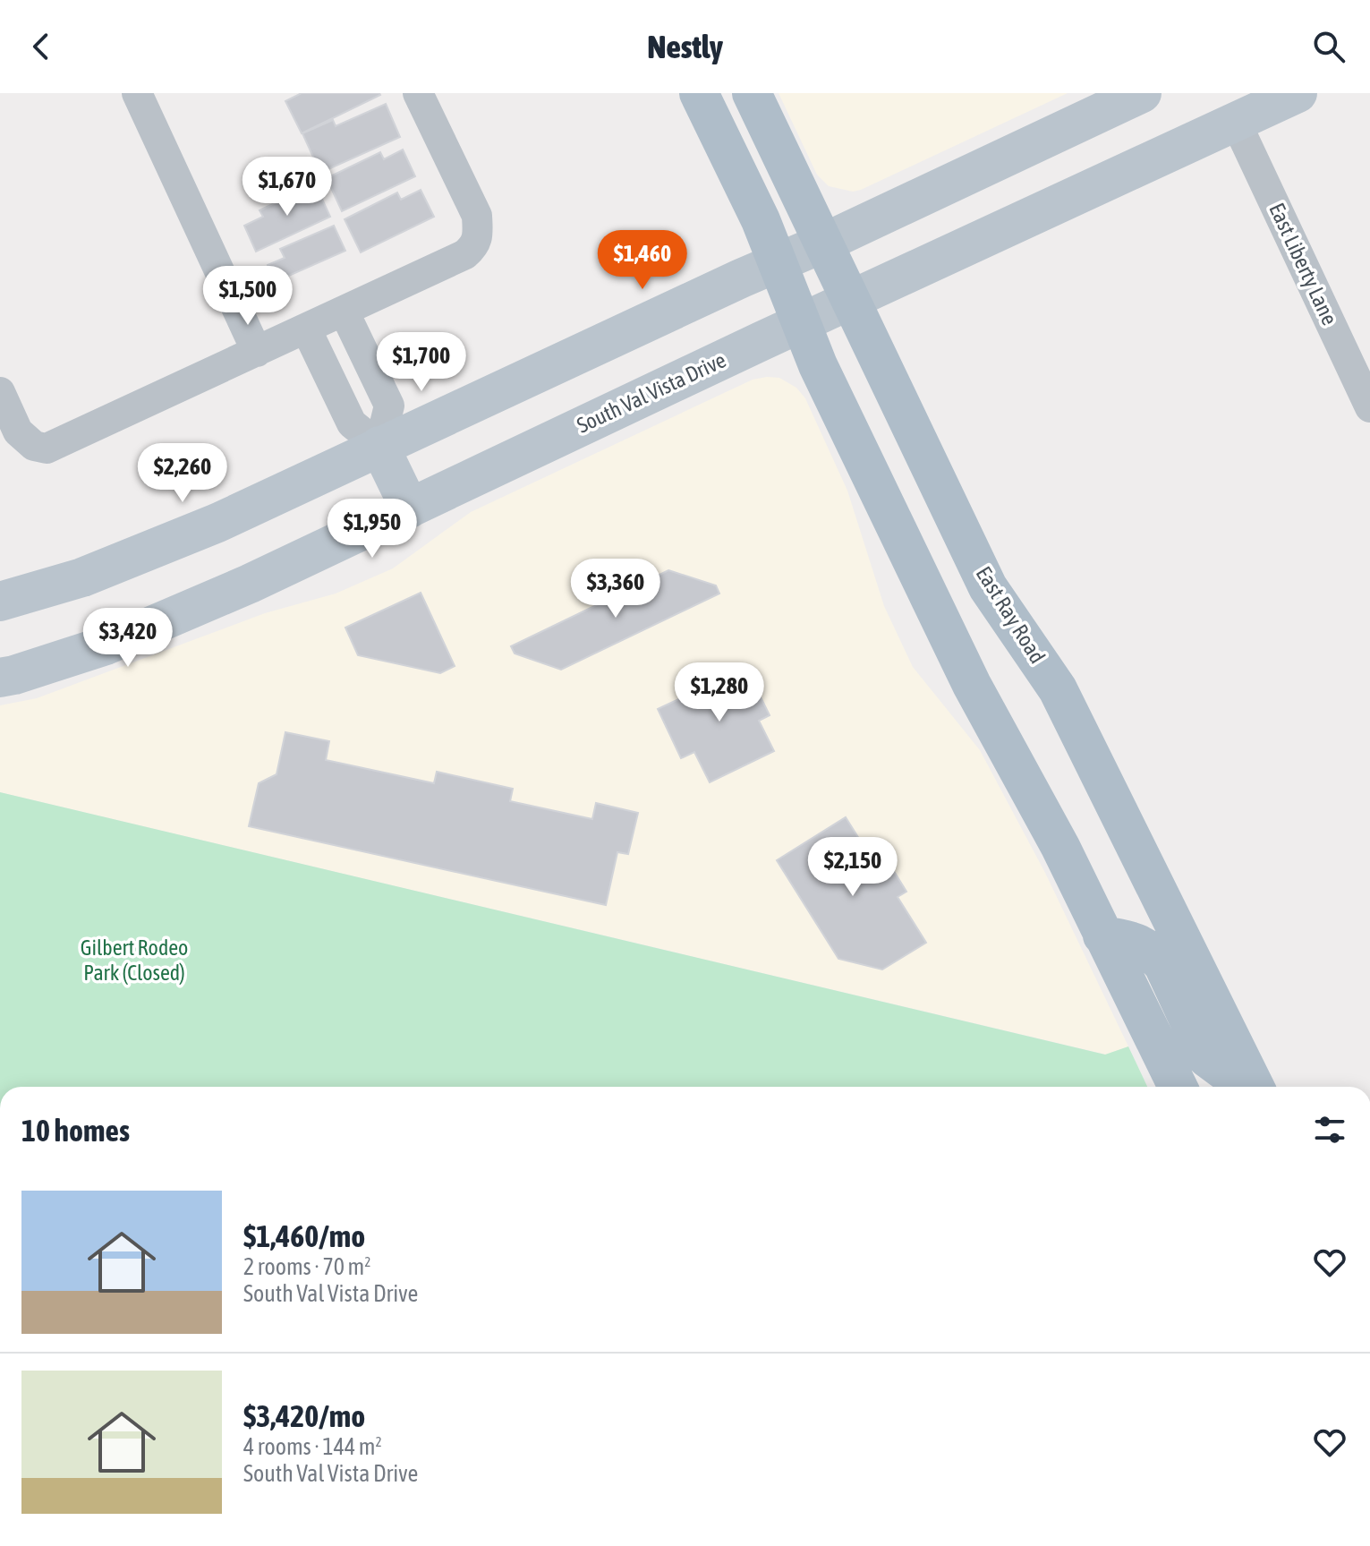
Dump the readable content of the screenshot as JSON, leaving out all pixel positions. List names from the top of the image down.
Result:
{
  "streets": {
    "main road": ["South Val Vista Drive", "East Ray Road"],
    "street": ["East Liberty Lane"]
  },
  "crossings": [
    ["East Liberty Lane", "South Val Vista Drive"],
    ["South Val Vista Drive", "East Ray Road"]
  ],
  "parks": ["Gilbert Rodeo Park (Closed)"],
  "page": {
    "header": "Nestly",
    "price": [
      "$1,670",
      "$1,460",
      "$1,500",
      "$1,700",
      "$2,260",
      "$1,950",
      "$3,360",
      "$3,420",
      "$1,280",
      "$2,150"
    ],
    "heading": "10 homes",
    "list": [
      {
        "name": "$1,460/mo",
        "note": "2 rooms · 70 m² · South Val Vista Drive"
      },
      {
        "name": "$3,420/mo",
        "note": "4 rooms · 144 m² · South Val Vista Drive"
      }
    ]
  }
}
